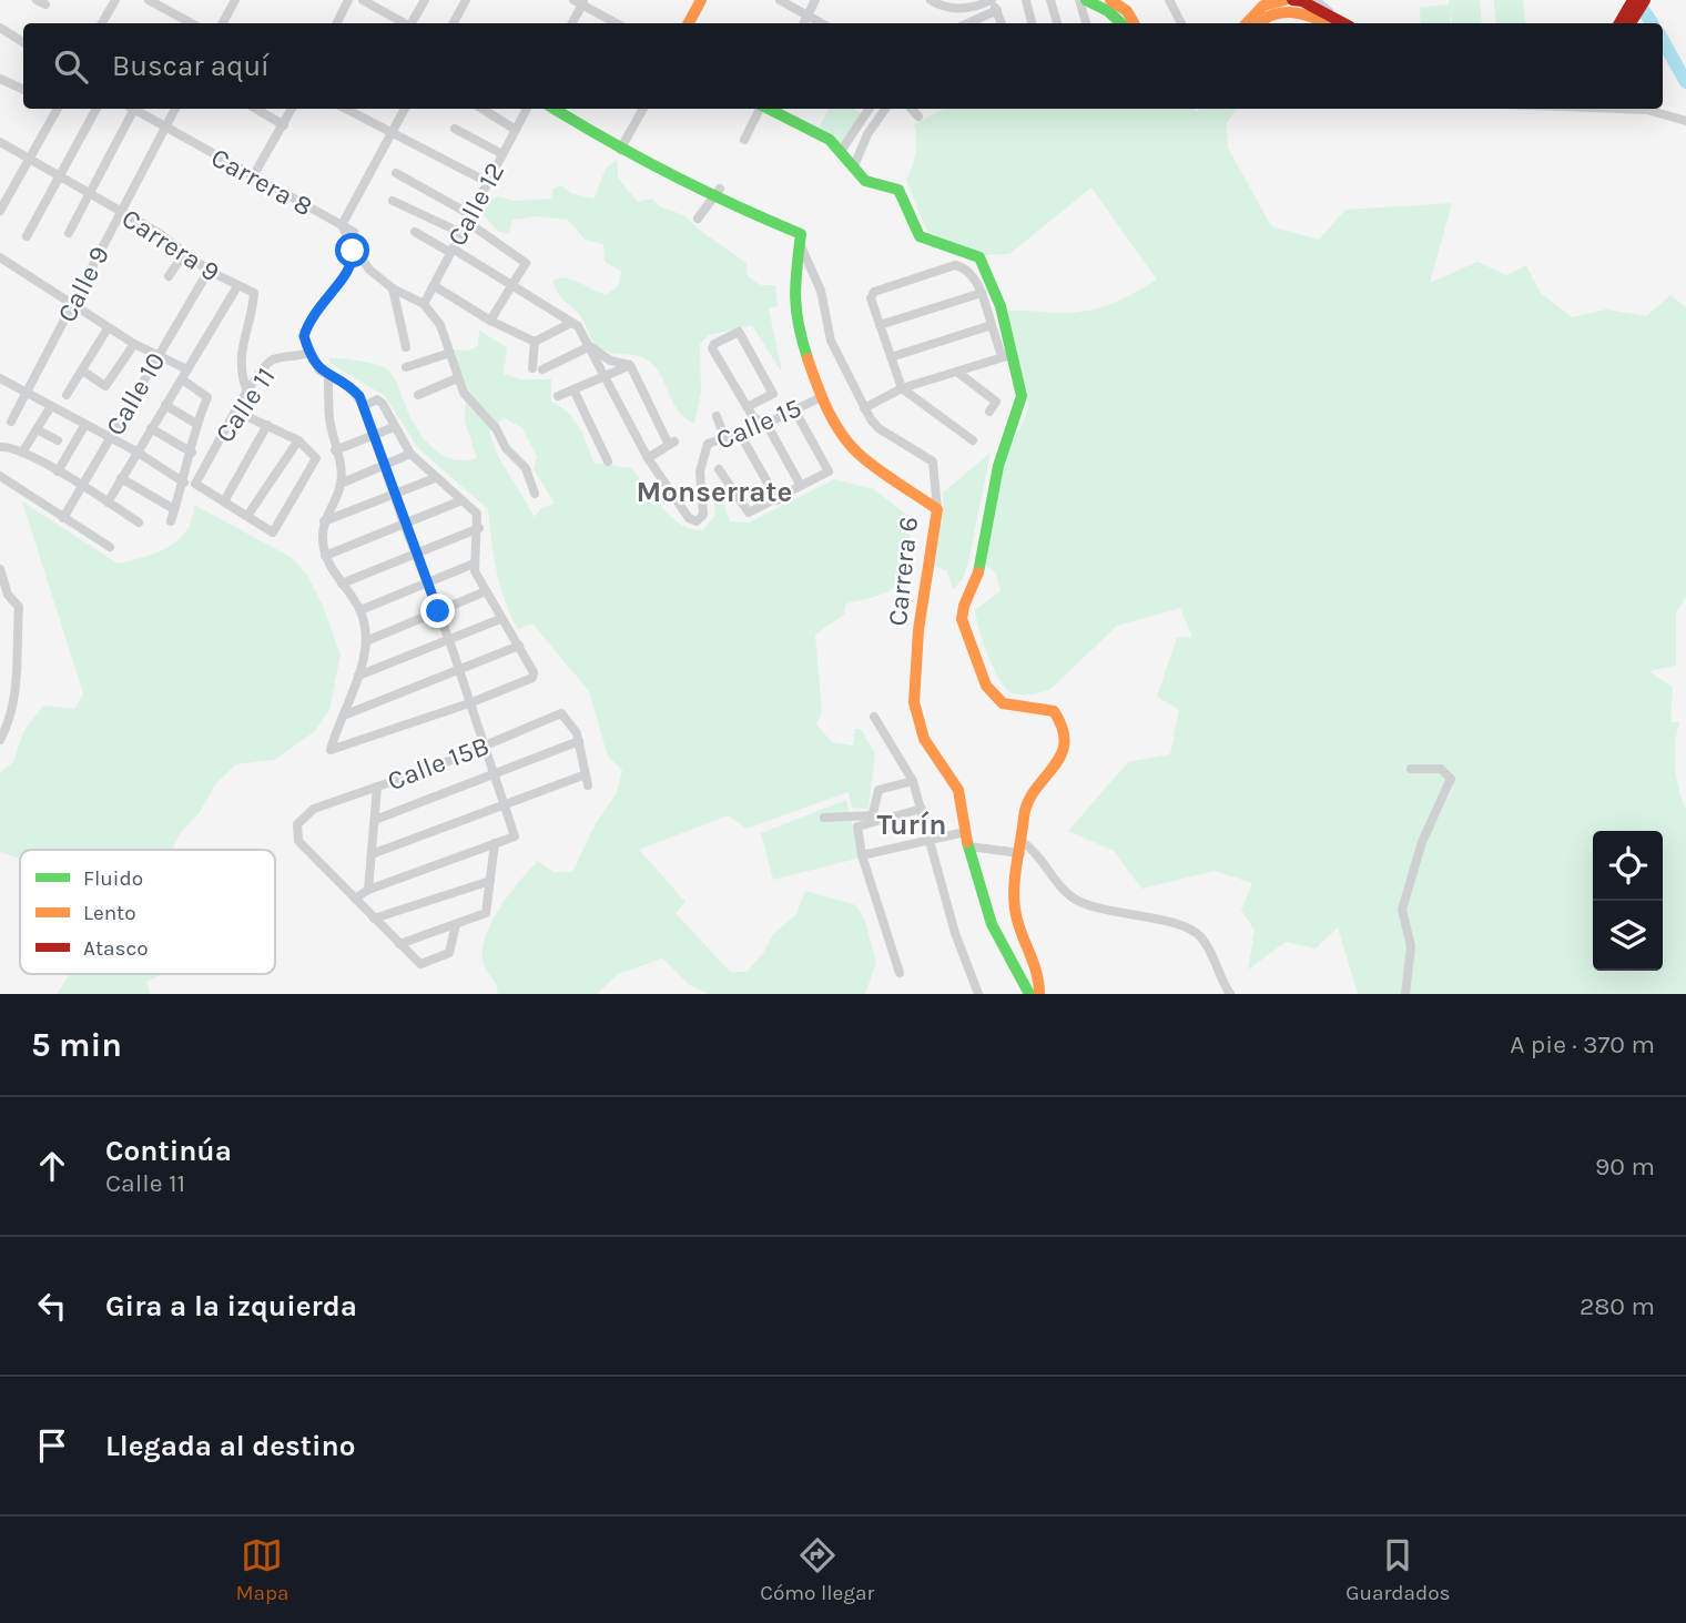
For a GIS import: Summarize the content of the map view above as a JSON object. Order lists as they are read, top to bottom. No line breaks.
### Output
{"streets":{"street":["Carrera 8","Calle 12","Carrera 9","Calle 9","Calle 10","Calle 11","Calle 15","Carrera 6","Calle 15B"]},"crossings":[["Carrera 8","Calle 12"],["Carrera 8","Calle 9"],["Carrera 8","Calle 11"],["Carrera 9","Calle 9"],["Carrera 9","Calle 10"],["Carrera 9","Calle 11"],["Calle 15","Carrera 6"]],"districts":["Monserrate","Turín"],"legend":["Fluido","Lento","Atasco"],"page":{"search":"Buscar aquí","heading":["5 min","A pie · 370 m"],"list":[["Continúa","Calle 11","90 m"],["Gira a la izquierda","280 m"],"Llegada al destino"],"nav":["Mapa","Cómo llegar","Guardados"]}}
